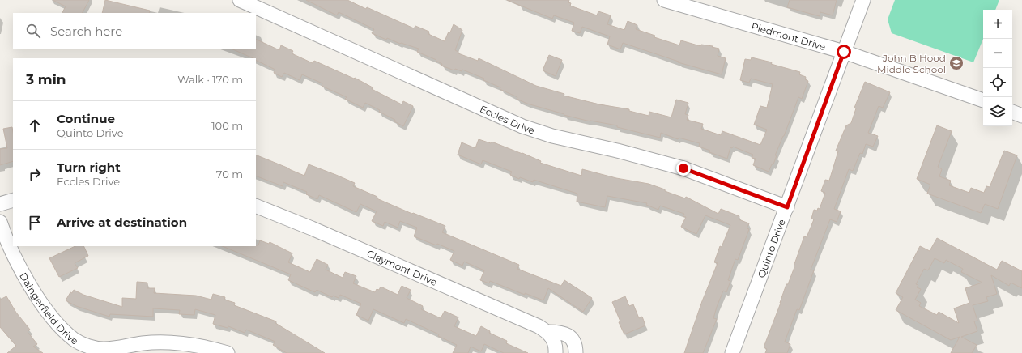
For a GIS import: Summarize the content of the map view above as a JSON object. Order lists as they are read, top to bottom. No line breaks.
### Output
{"streets":{"street":["Piedmont Drive","Eccles Drive","Quinto Drive","Claymont Drive","Daingerfield Drive"]},"crossings":[["Piedmont Drive","Quinto Drive"],["Eccles Drive","Quinto Drive"]],"places":{"school or university":["John B Hood Middle School"]},"page":{"map_buttons":["+","−"],"search":"Search here","heading":["3 min","Walk · 170 m"],"list":[["Continue","Quinto Drive","100 m"],["Turn right","Eccles Drive","70 m"],"Arrive at destination"]}}
